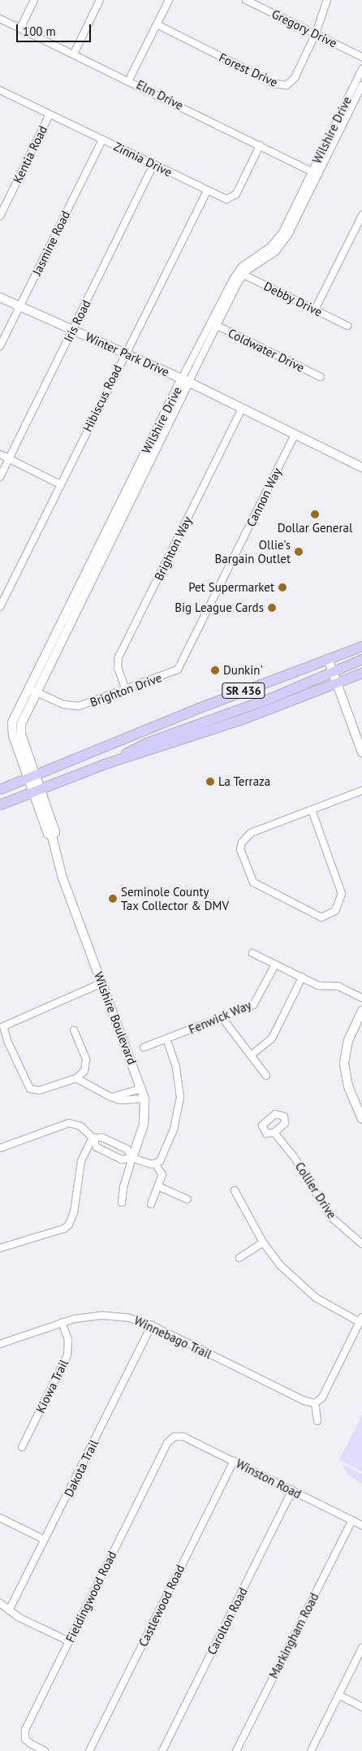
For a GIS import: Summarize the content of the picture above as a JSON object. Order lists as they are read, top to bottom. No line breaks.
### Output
{"streets":{"main road":["SR 436"],"street":["Gregory Drive","Forest Drive","Elm Drive","Wilshire Drive","Kentia Road","Zinnia Drive","Jasmine Road","Debby Drive","Iris Road","Coldwater Drive","Winter Park Drive","Hibiscus Road","Cannon Way","Brighton Way","Brighton Drive","Fenwick Way","Wilshire Boulevard","Collier Drive","Winnebago Trail","Kiowa Trail","Dakota Trail","Winston Road","Fieldingwood Road","Castlewood Road","Carolton Road","Markingham Road"]},"crossings":[["Gregory Drive","Forest Drive"],["Elm Drive","Wilshire Drive"],["Elm Drive","Zinnia Drive"],["Wilshire Drive","Debby Drive"],["Wilshire Drive","Coldwater Drive"],["Wilshire Drive","Winter Park Drive"],["Wilshire Drive","Brighton Drive"],["Wilshire Drive","SR 436"],["Wilshire Drive","Wilshire Boulevard"],["Kentia Road","Zinnia Drive"],["Zinnia Drive","Jasmine Road"],["Zinnia Drive","Iris Road"],["Zinnia Drive","Hibiscus Road"],["Jasmine Road","Winter Park Drive"],["Iris Road","Winter Park Drive"],["Winter Park Drive","Hibiscus Road"],["Winter Park Drive","Cannon Way"],["Winter Park Drive","Brighton Way"],["Cannon Way","Brighton Drive"],["Brighton Way","Brighton Drive"],["SR 436","Wilshire Boulevard"],["Winnebago Trail","Kiowa Trail"],["Winnebago Trail","Dakota Trail"],["Winston Road","Fieldingwood Road"],["Winston Road","Castlewood Road"],["Winston Road","Carolton Road"],["Winston Road","Markingham Road"]],"places":["Dollar General","Ollie's Bargain Outlet","Pet Supermarket","Big League Cards","Dunkin'","La Terraza","Seminole County Tax Collector & DMV"],"scale_bar":"100 m"}
